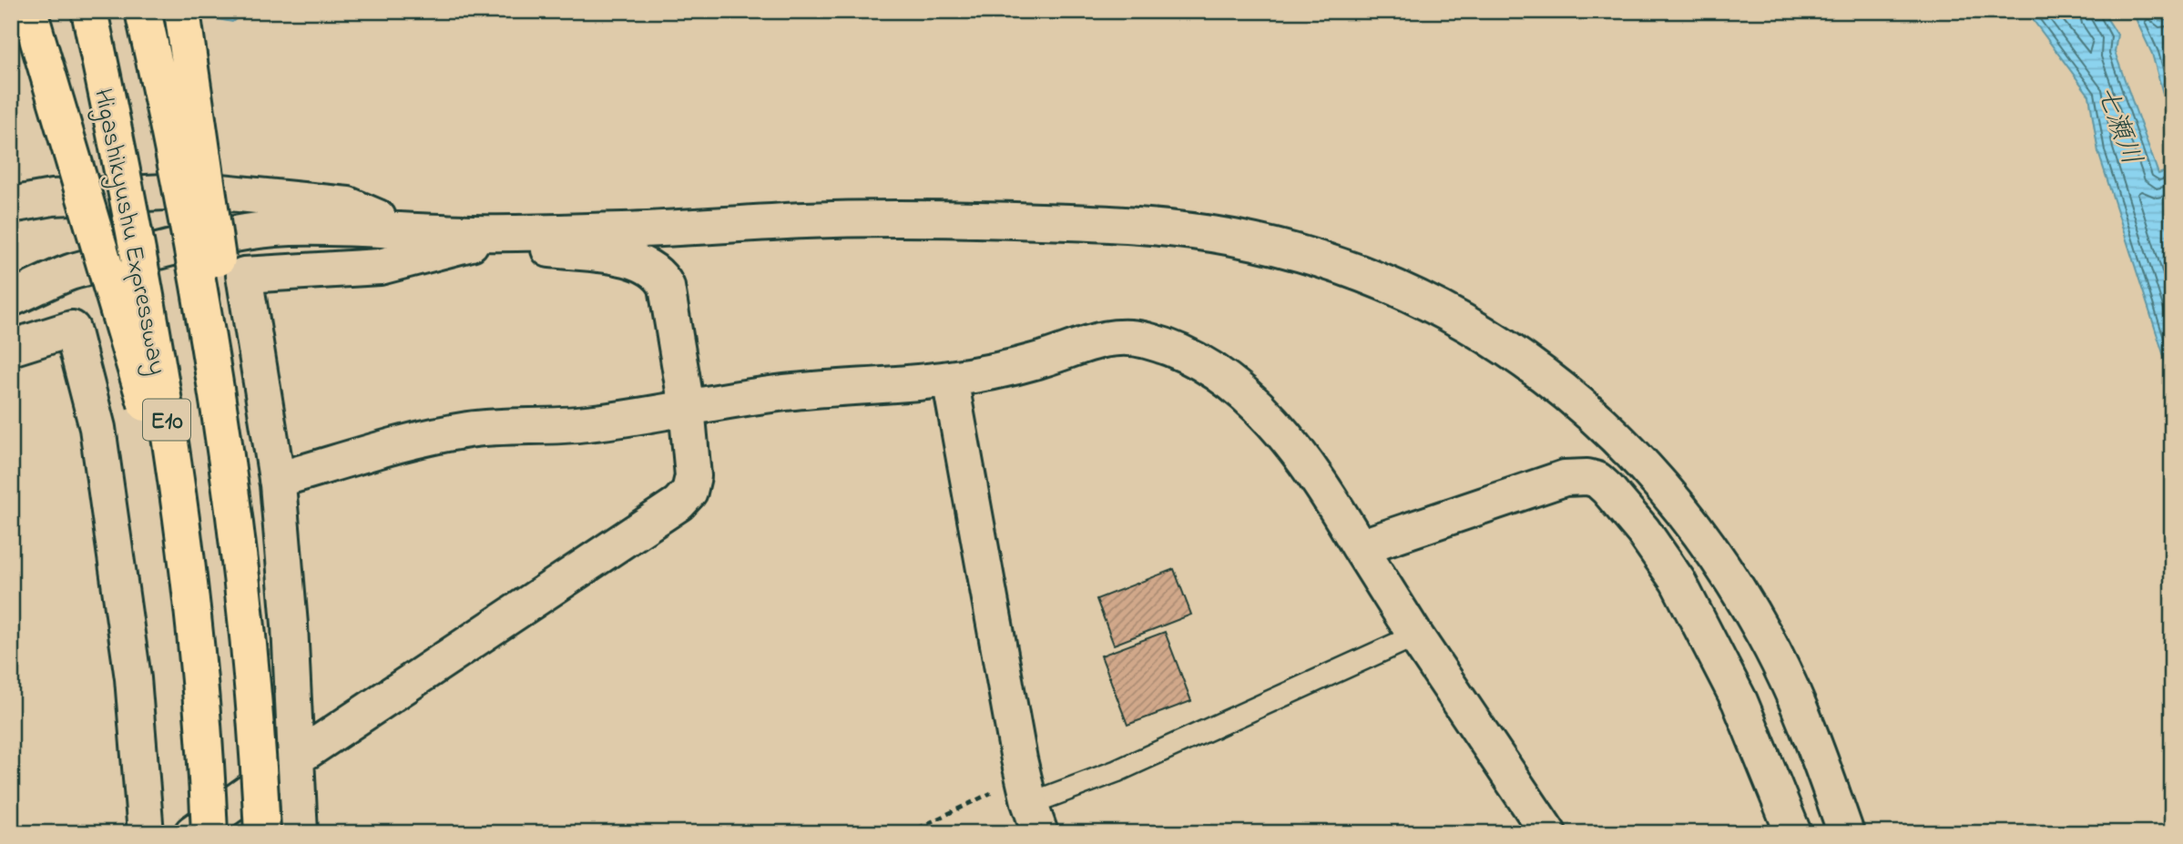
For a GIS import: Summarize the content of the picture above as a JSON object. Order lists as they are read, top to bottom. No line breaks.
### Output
{"streets":{"highway":["Higashikyushu Expressway","E10"]},"water":["七瀬川"]}
